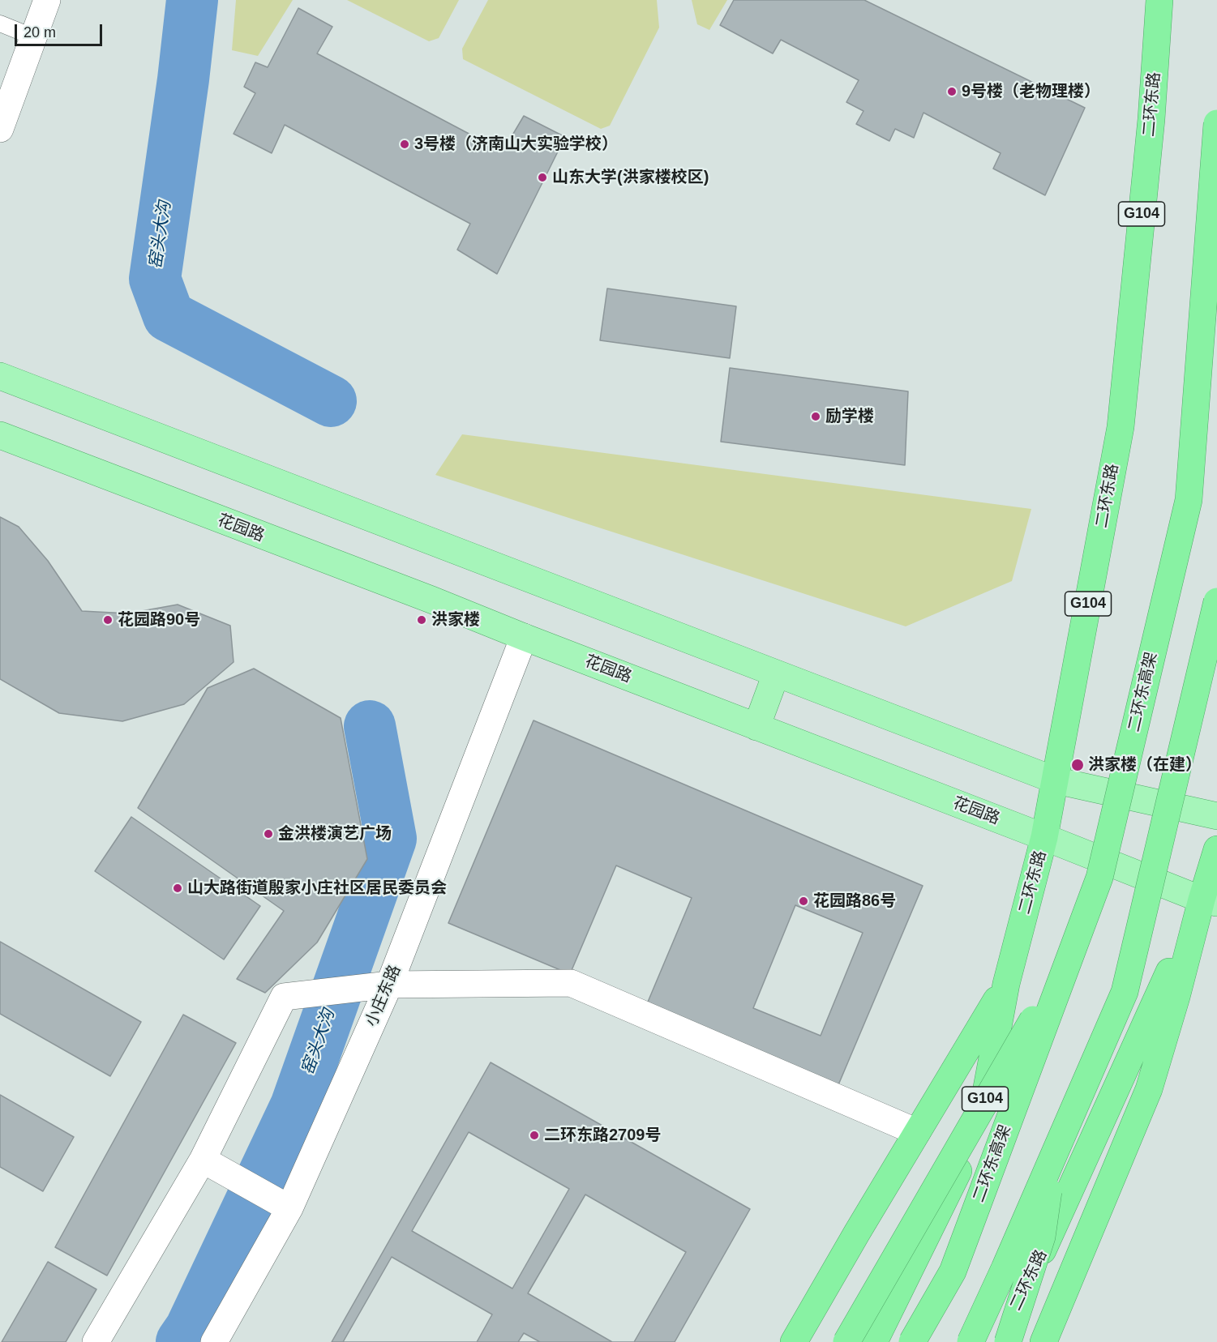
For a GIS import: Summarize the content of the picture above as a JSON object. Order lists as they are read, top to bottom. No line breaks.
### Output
{"streets":{"highway":["二环东路","G104","二环东高架"],"main road":["花园路"],"street":["小庄东路"]},"crossings":[["二环东路","花园路"],["花园路","小庄东路"]],"water":["窑头大沟"],"places":["9号楼（老物理楼）","3号楼（济南山大实验学校）","山东大学(洪家楼校区)","励学楼","花园路90号","洪家楼","洪家楼（在建）","金洪楼演艺广场","山大路街道殷家小庄社区居民委员会","花园路86号","二环东路2709号"],"scale_bar":"20 m"}
